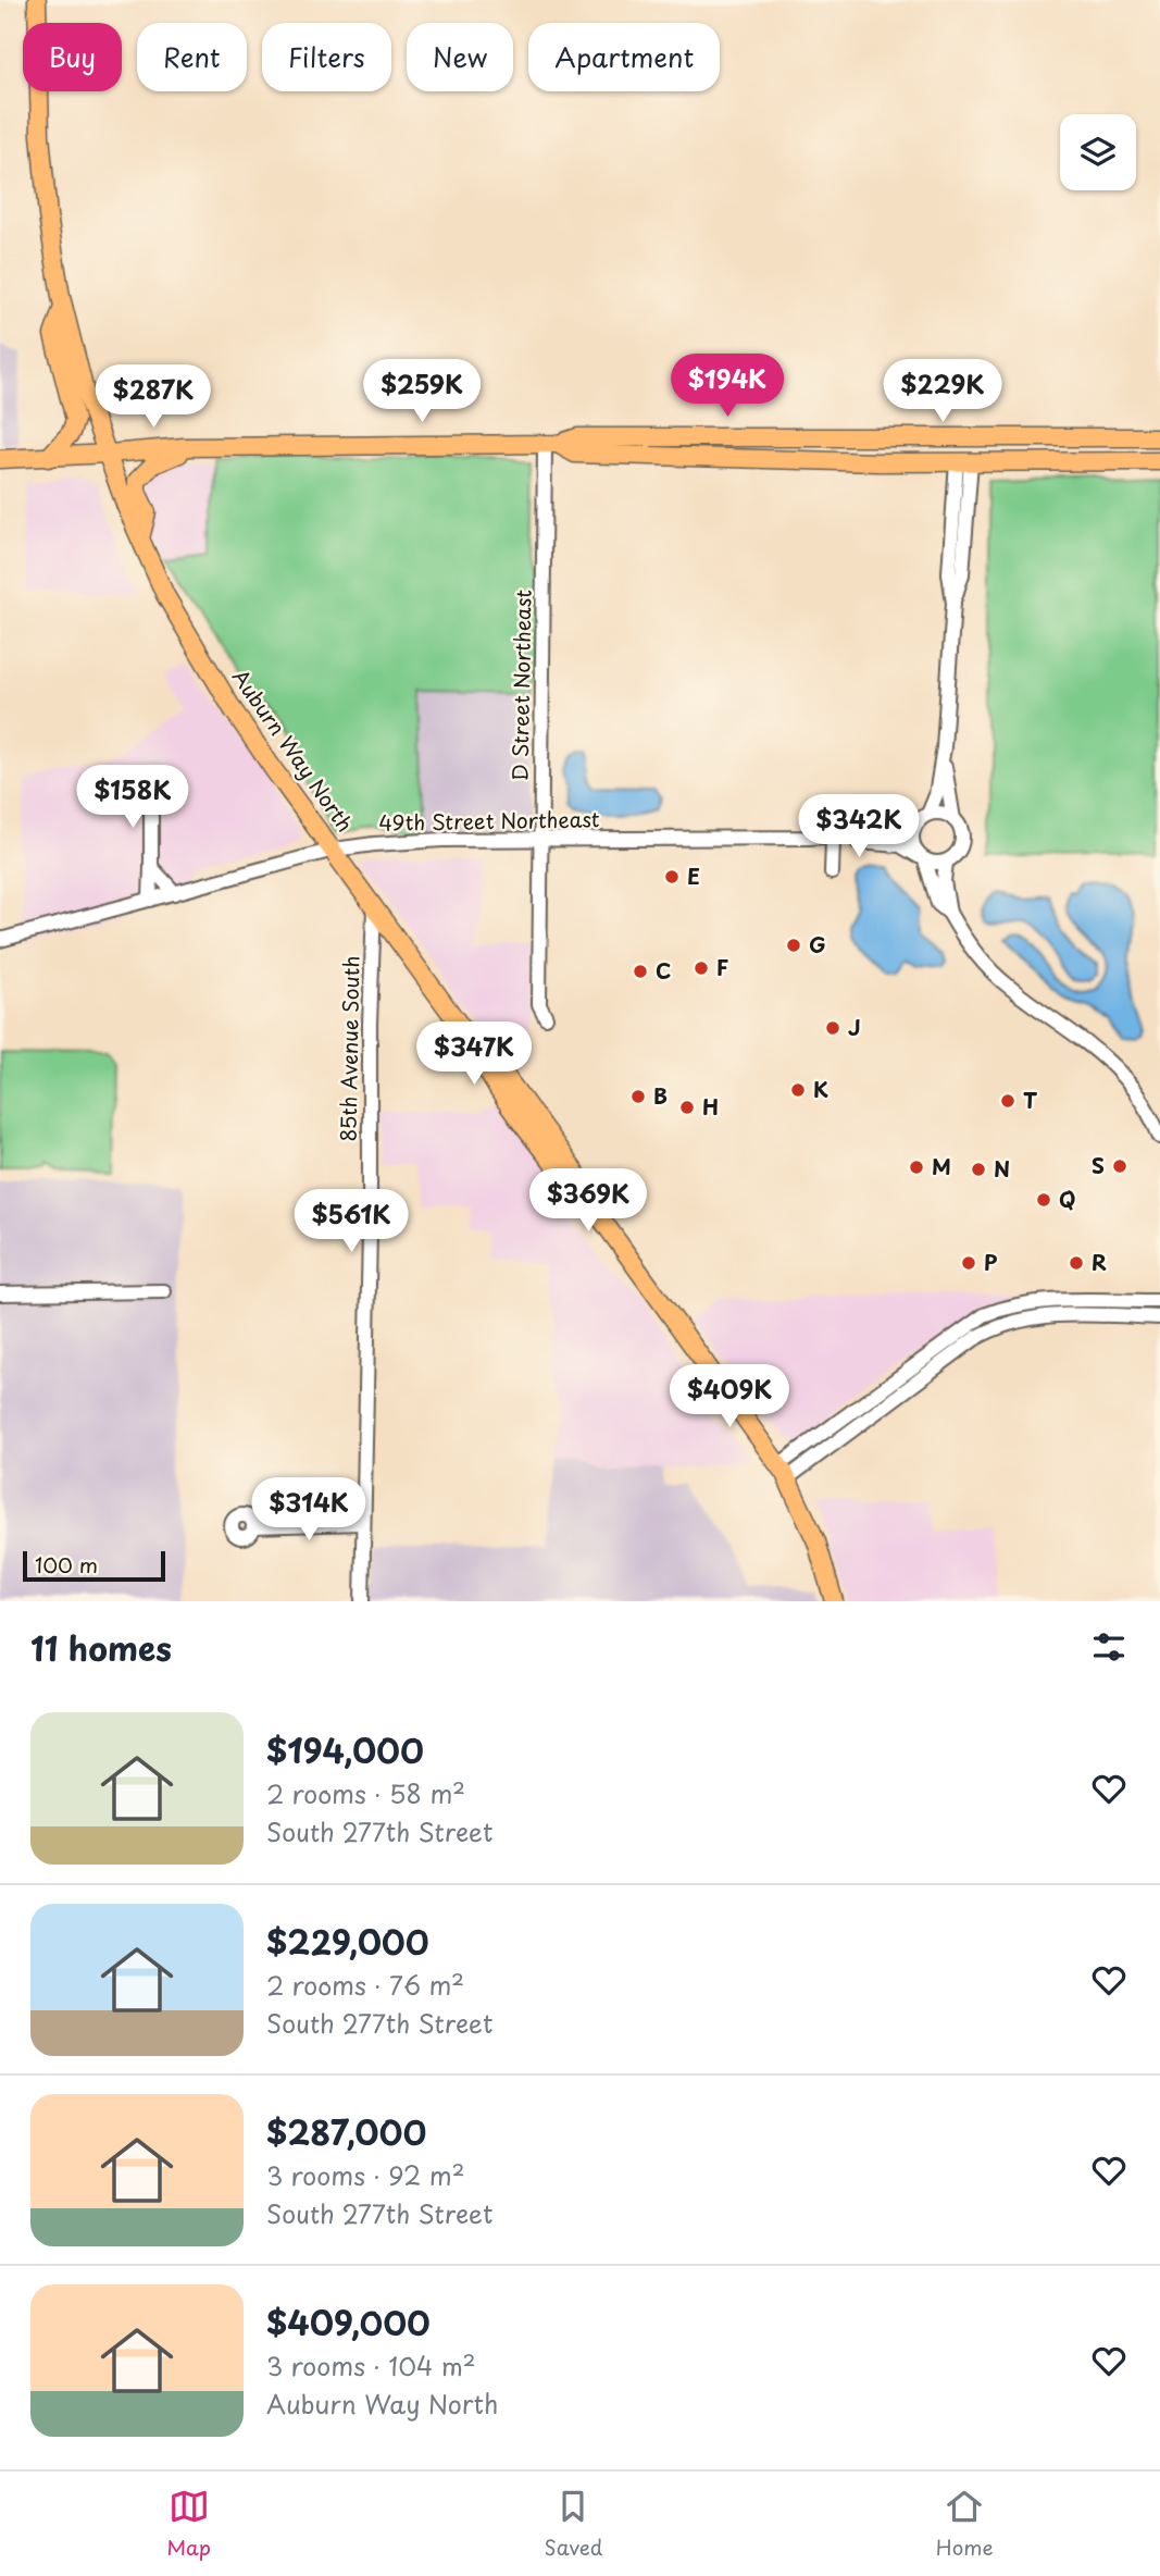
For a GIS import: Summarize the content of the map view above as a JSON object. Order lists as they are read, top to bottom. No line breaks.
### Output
{"streets":{"main road":["Auburn Way North"],"street":["D Street Northeast","49th Street Northeast","85th Avenue South"]},"crossings":[["D Street Northeast","49th Street Northeast"],["Auburn Way North","49th Street Northeast"],["Auburn Way North","85th Avenue South"]],"places":["E","G","F","C","J","K","B","T","H","S","M","N","Q","P","R"],"scale_bar":"100 m","page":{"chip":["Buy","Rent","Filters","New","Apartment"],"price":["$194K","$259K","$229K","$287K","$158K","$342K","$347K","$369K","$561K","$409K","$314K"],"scale":"100 m","heading":"11 homes","list":[{"name":"$194,000","note":"2 rooms · 58 m² · South 277th Street"},{"name":"$229,000","note":"2 rooms · 76 m² · South 277th Street"},{"name":"$287,000","note":"3 rooms · 92 m² · South 277th Street"},{"name":"$409,000","note":"3 rooms · 104 m² · Auburn Way North"}],"tabs":["Map","Saved","Home"]}}
